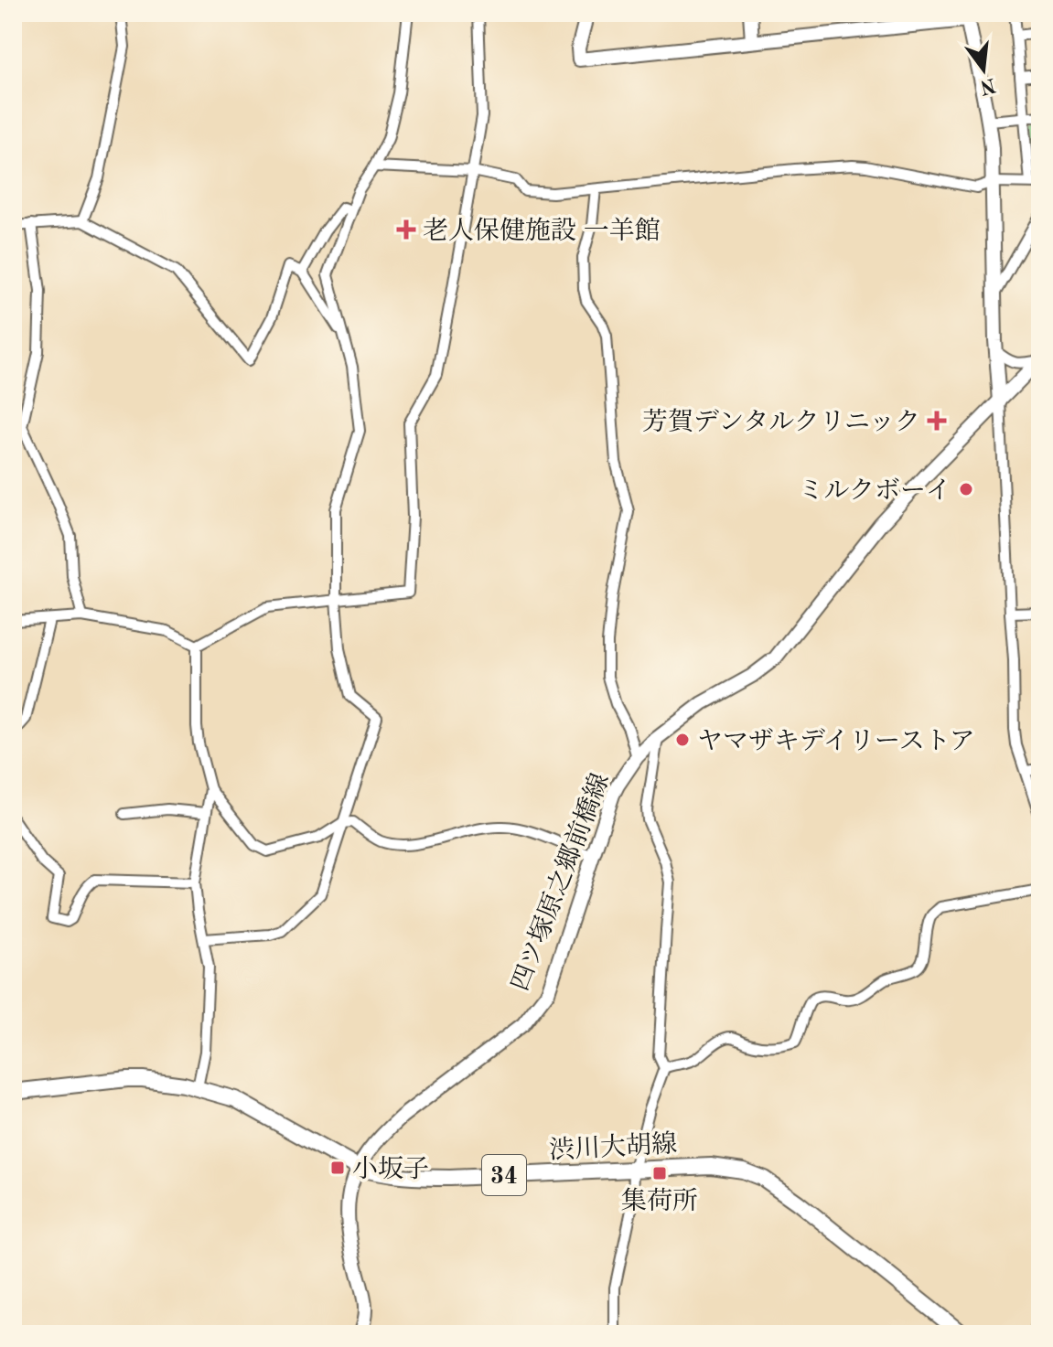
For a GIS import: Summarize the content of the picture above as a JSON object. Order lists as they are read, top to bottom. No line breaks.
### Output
{"streets":{"main road":["四ツ塚原之郷前橋線","渋川大胡線","34"]},"crossings":[["四ツ塚原之郷前橋線","渋川大胡線"]],"places":{"health":["老人保健施設 一羊館","芳賀デンタルクリニック"],"other":["ミルクボーイ","ヤマザキデイリーストア"],"transit":["小坂子","集荷所"]},"north":"bottom"}
